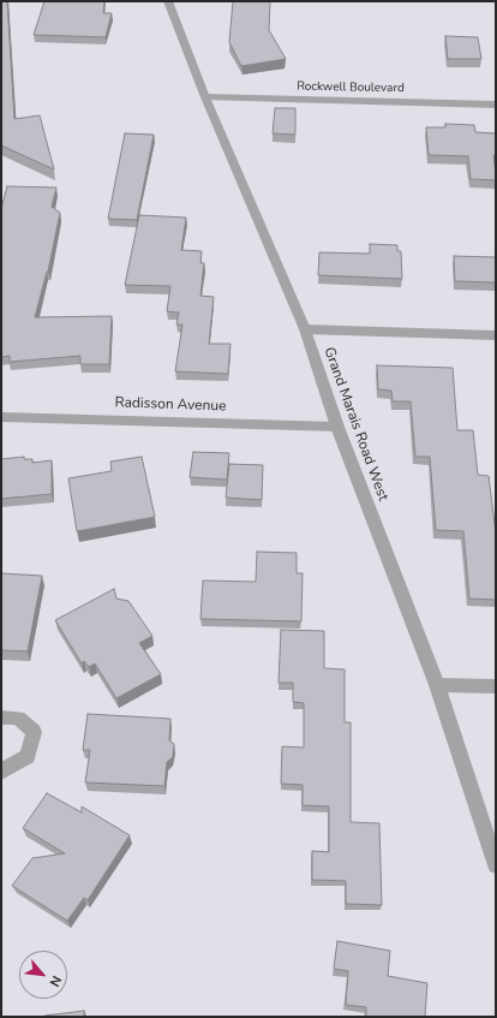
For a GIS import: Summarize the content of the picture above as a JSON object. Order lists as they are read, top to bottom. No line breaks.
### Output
{"streets":{"street":["Rockwell Boulevard","Radisson Avenue","Grand Marais Road West"]},"crossings":[["Rockwell Boulevard","Grand Marais Road West"],["Radisson Avenue","Grand Marais Road West"]],"north":"bottom right"}
